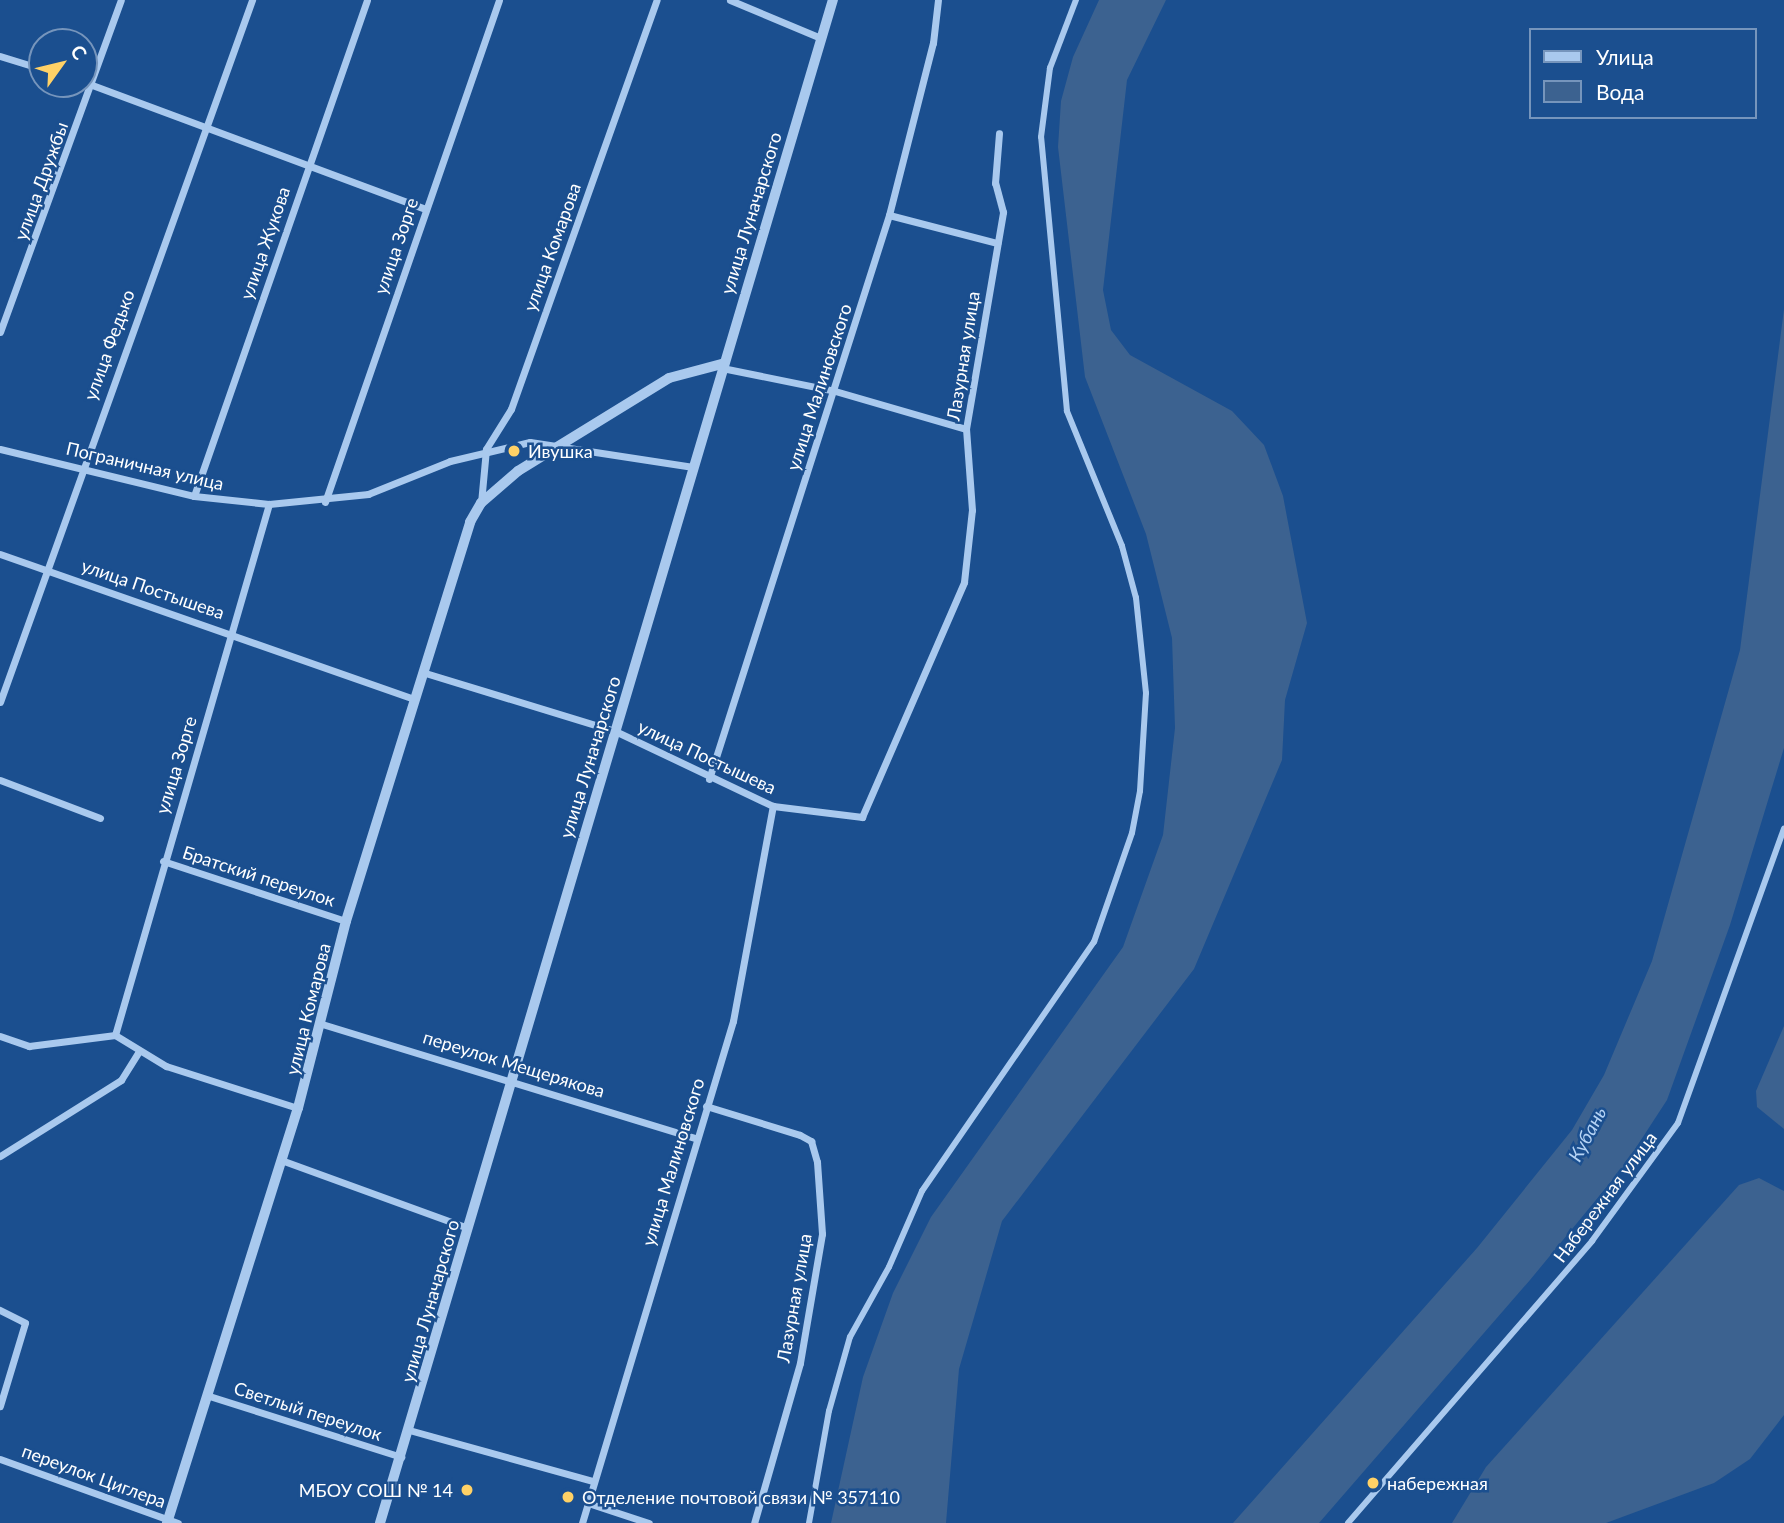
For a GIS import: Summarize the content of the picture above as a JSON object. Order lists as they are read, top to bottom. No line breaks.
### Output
{"streets":{"street":["улица Дружбы","улица Луначарского","улица Жукова","улица Зорге","улица Комарова","улица Федько","Лазурная улица","улица Малиновского","Пограничная улица","улица Постышева","Братский переулок","переулок Мещерякова","Набережная улица","Светлый переулок","переулок Циглера"]},"crossings":[["улица Луначарского","Пограничная улица"],["улица Луначарского","улица Постышева"],["улица Луначарского","переулок Мещерякова"],["улица Луначарского","Светлый переулок"],["улица Жукова","Пограничная улица"],["улица Зорге","Пограничная улица"],["улица Зорге","улица Постышева"],["улица Зорге","Братский переулок"],["улица Комарова","Пограничная улица"],["улица Комарова","улица Постышева"],["улица Комарова","Братский переулок"],["улица Комарова","переулок Мещерякова"],["улица Комарова","Светлый переулок"],["улица Комарова","переулок Циглера"],["улица Федько","Пограничная улица"],["улица Федько","улица Постышева"],["Лазурная улица","улица Малиновского"],["Лазурная улица","улица Постышева"],["улица Малиновского","улица Постышева"],["улица Малиновского","переулок Мещерякова"],["улица Малиновского","Светлый переулок"]],"water":["Кубань"],"places":["Ивушка","набережная","МБОУ СОШ № 14","Отделение почтовой связи № 357110"],"legend":["Улица","Вода"],"north":"top right"}
